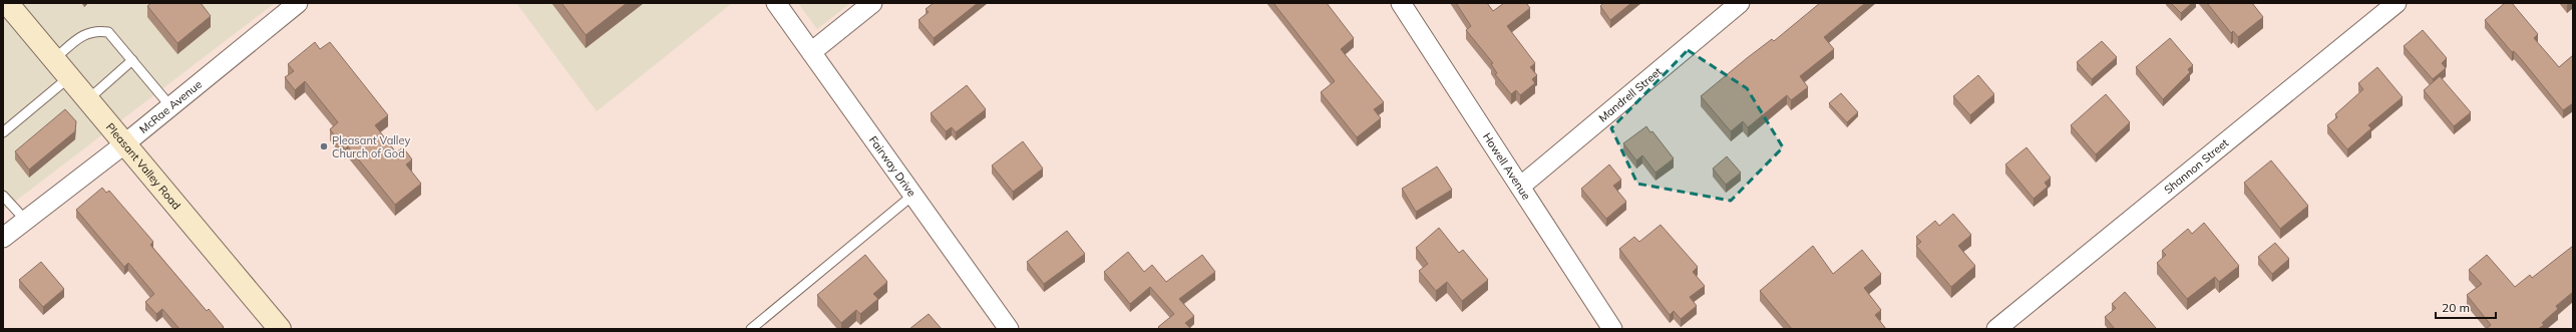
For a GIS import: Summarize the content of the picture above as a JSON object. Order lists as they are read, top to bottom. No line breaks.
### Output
{"streets":{"street":["Mandrell Street","McRae Avenue","Pleasant Valley Road","Fairway Drive","Shannon Street","Howell Avenue"]},"crossings":[["Mandrell Street","Howell Avenue"],["McRae Avenue","Pleasant Valley Road"]],"places":["Pleasant Valley Church of God"],"scale_bar":"20 m"}
